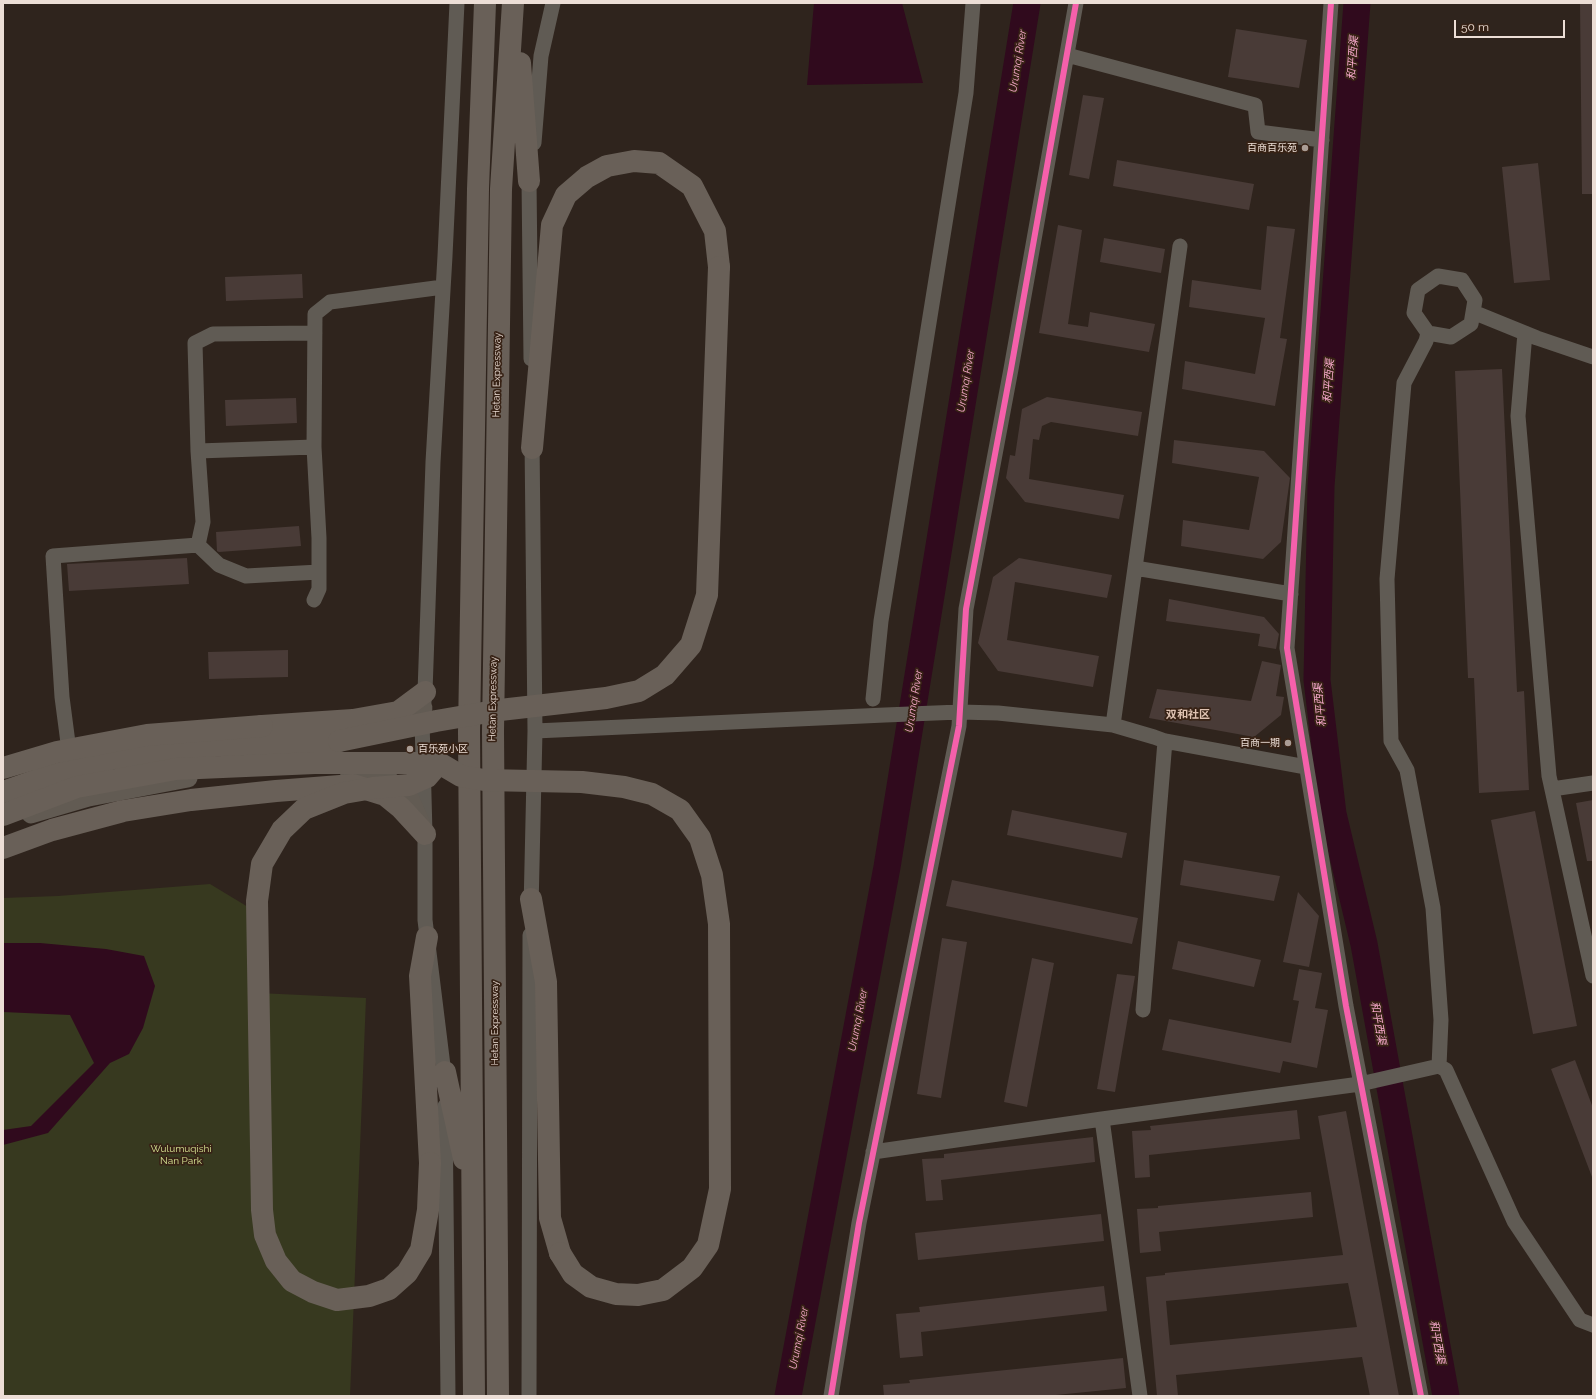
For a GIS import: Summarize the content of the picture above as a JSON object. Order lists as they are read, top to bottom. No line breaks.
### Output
{"streets":{"highway":["Hetan Expressway"]},"districts":["双和社区"],"water":["和平西渠","Urumqi River"],"parks":["Wulumuqishi Nan Park"],"places":["百商百乐苑","百商一期","百乐苑小区"],"scale_bar":"50 m"}
